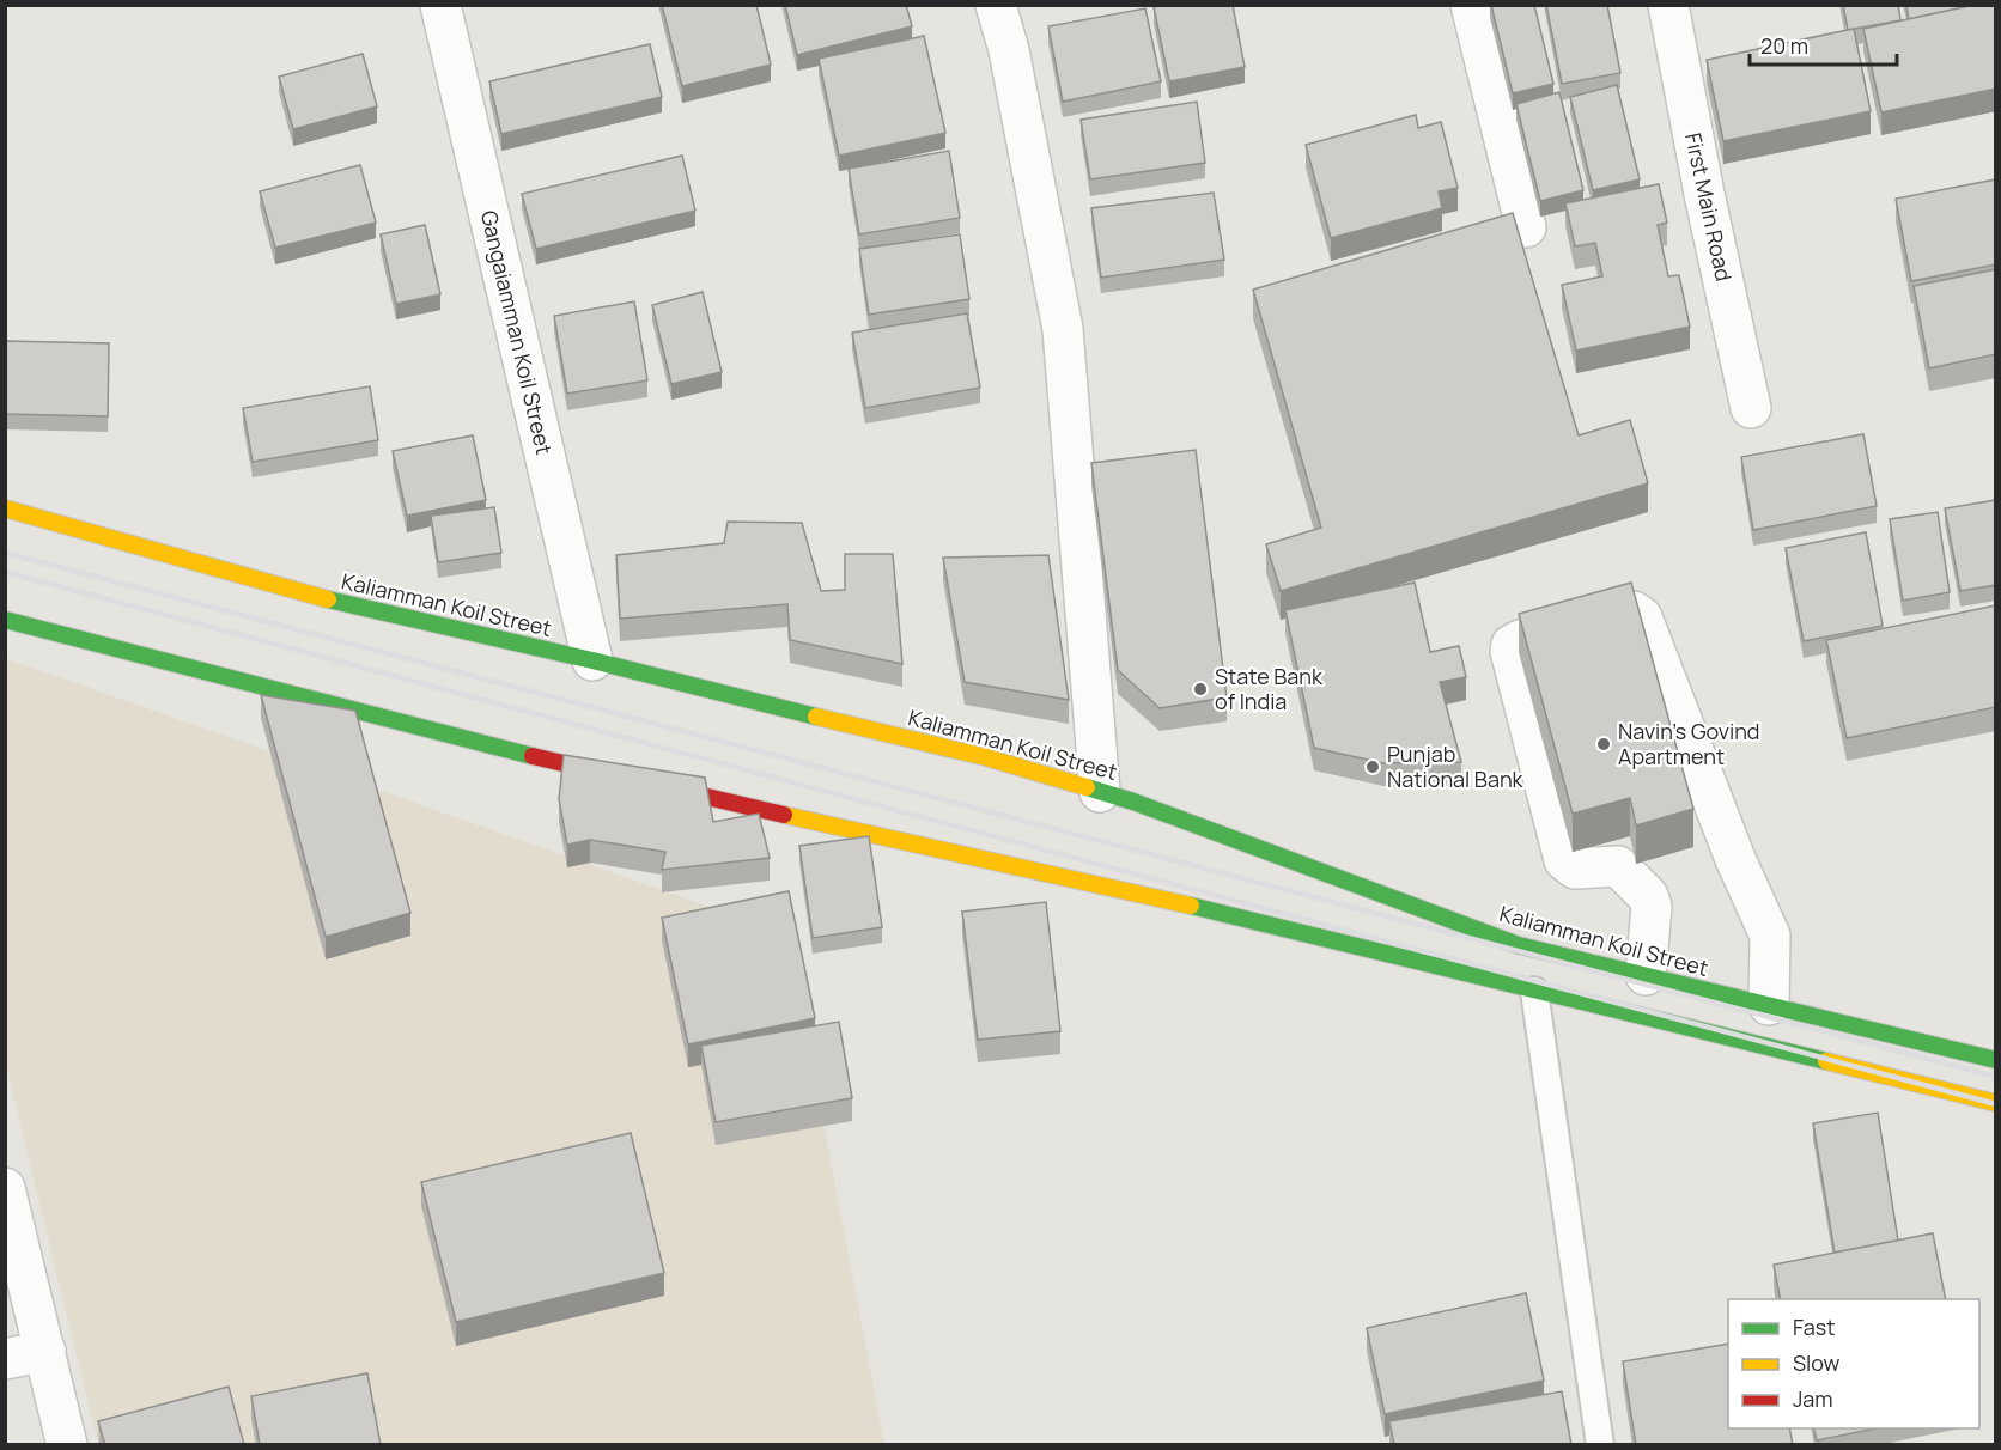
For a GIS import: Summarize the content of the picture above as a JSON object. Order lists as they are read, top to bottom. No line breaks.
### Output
{"streets":{"main road":["Kaliamman Koil Street"],"street":["First Main Road","Gangaiamman Koil Street"]},"crossings":[["Gangaiamman Koil Street","Kaliamman Koil Street"]],"places":["State Bank of India","Navin's Govind Apartment","Punjab National Bank"],"legend":["Fast","Slow","Jam"],"scale_bar":"20 m"}
